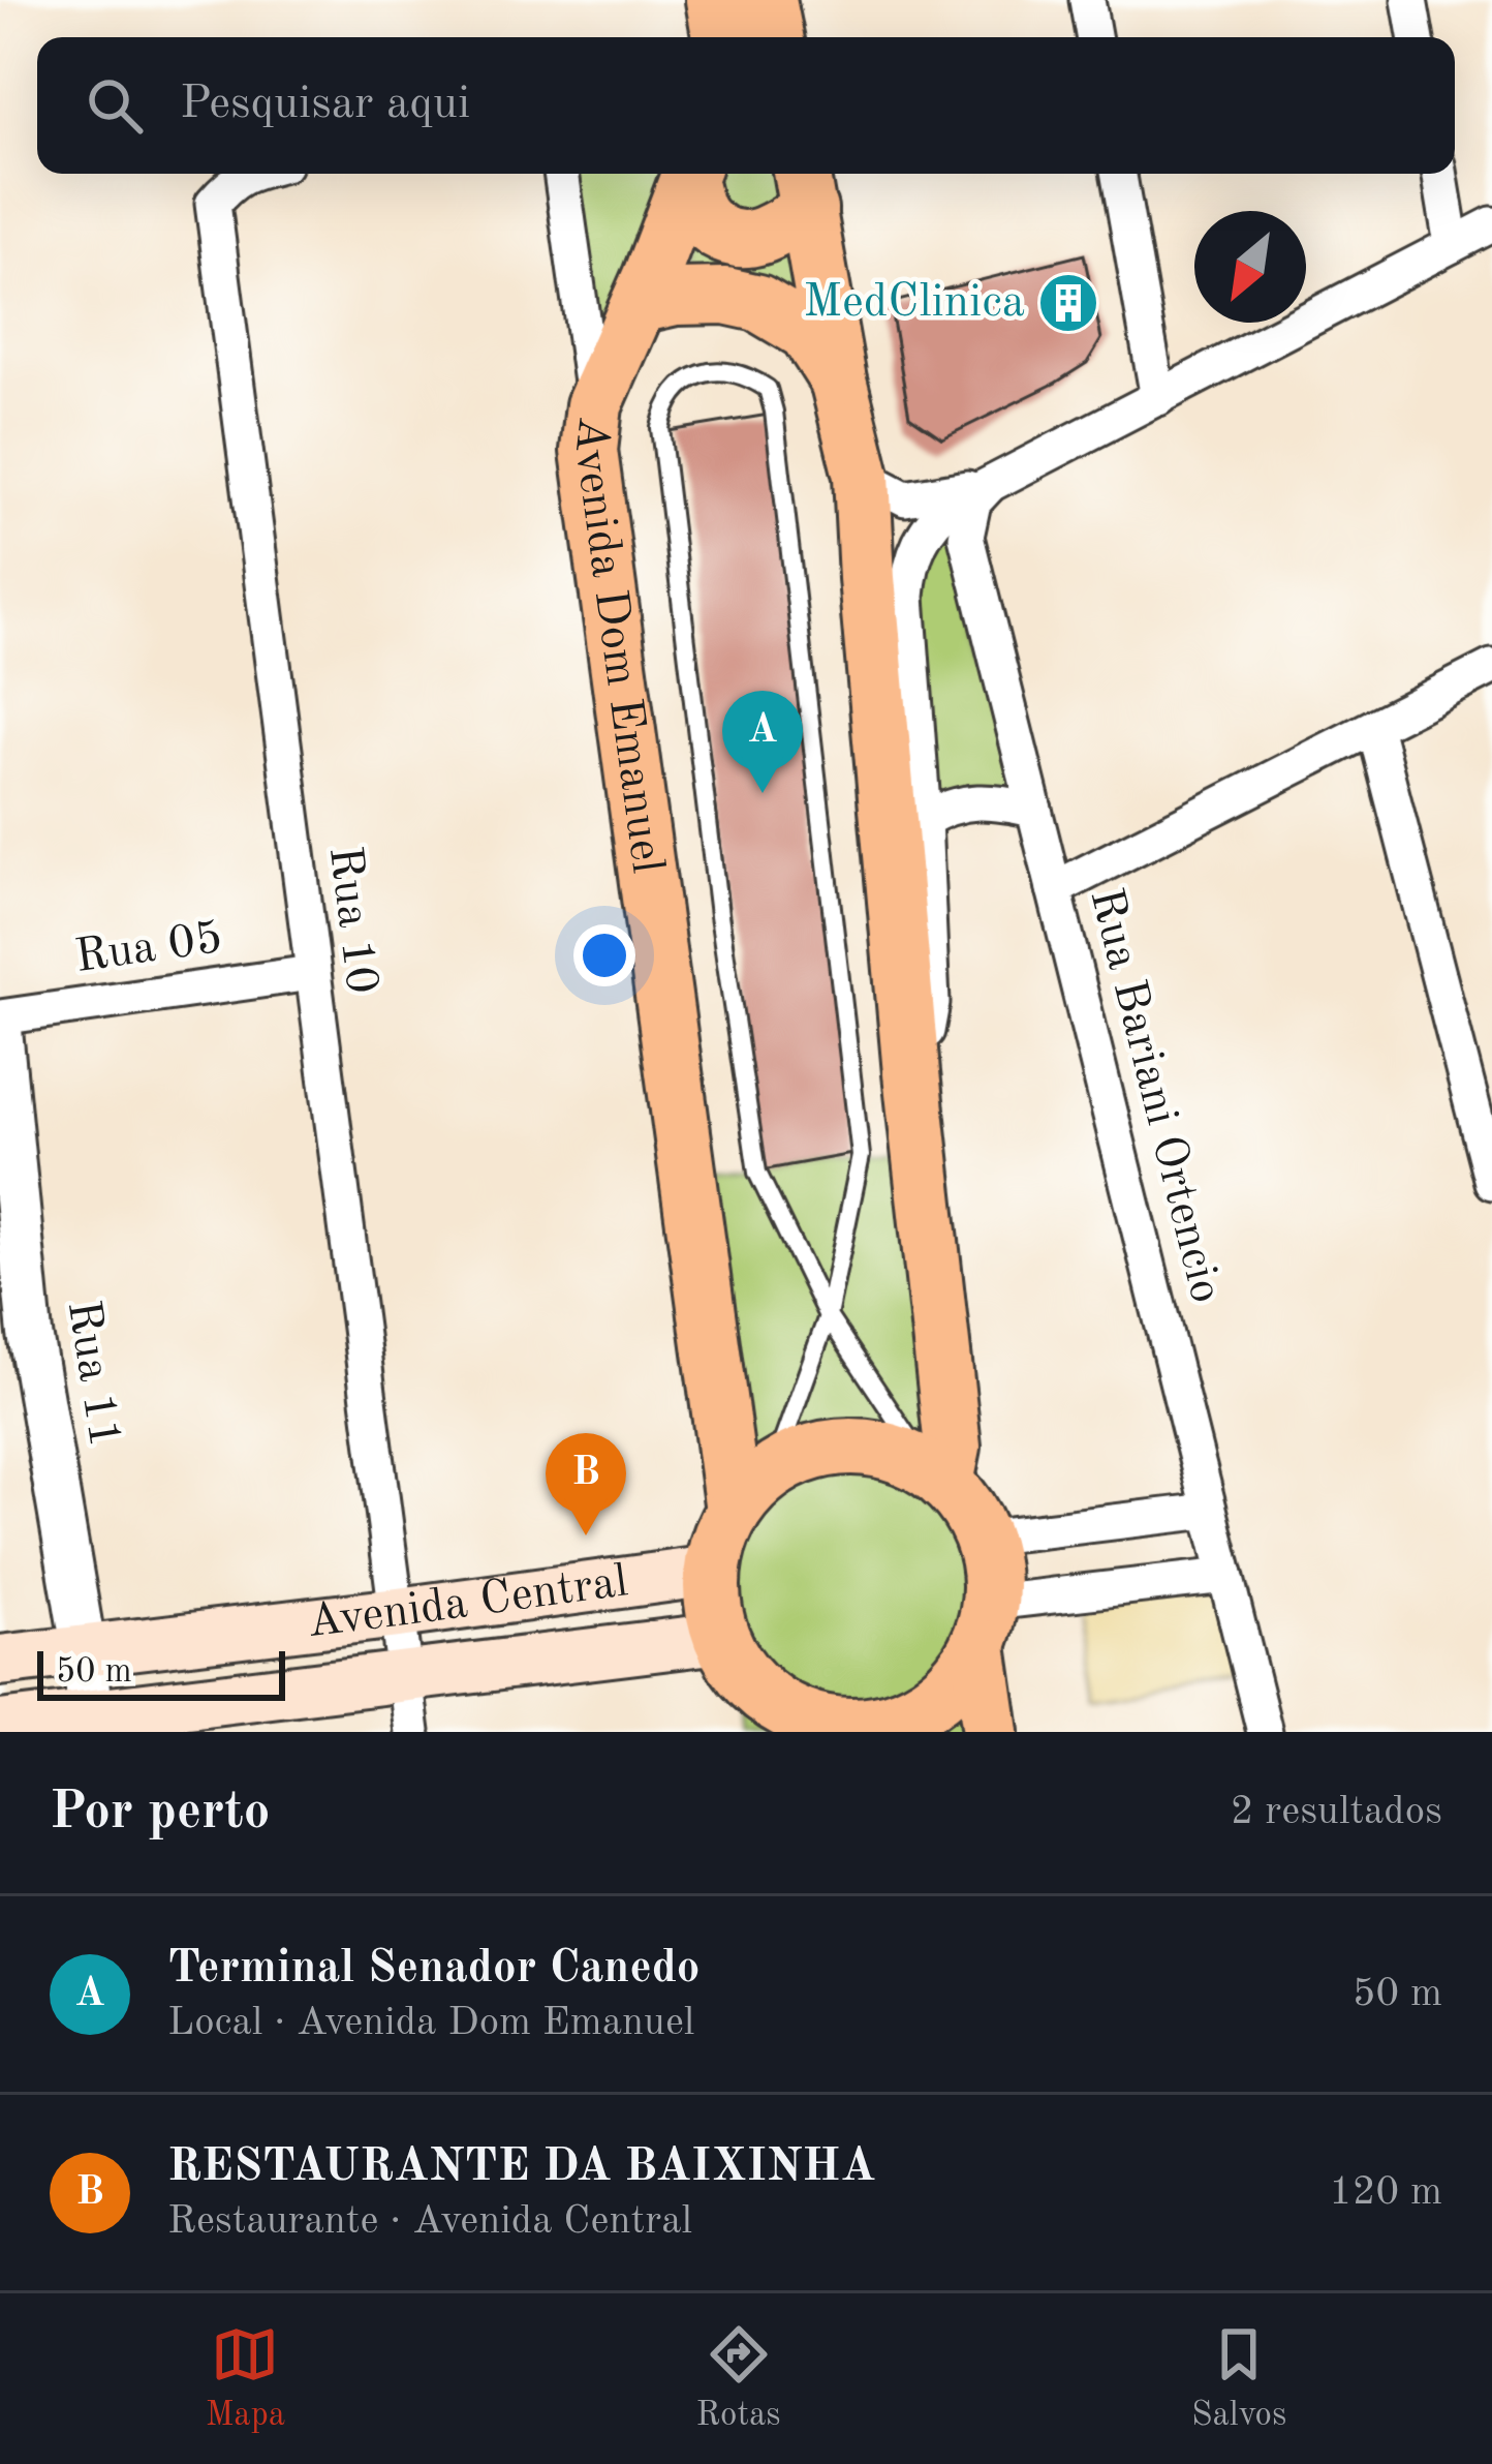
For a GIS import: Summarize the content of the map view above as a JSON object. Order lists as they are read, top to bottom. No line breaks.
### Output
{"streets":{"main road":["Avenida Dom Emanuel","Avenida Central"],"street":["Rua 10","Rua 05","Rua Bariani Ortencio","Rua 11"]},"crossings":[["Avenida Dom Emanuel","Avenida Central"],["Rua 10","Rua 05"],["Rua 10","Avenida Central"],["Rua 11","Avenida Central"]],"places":{"building":["MedClinica"]},"scale_bar":"50 m","north":"bottom left","page":{"search":"Pesquisar aqui","pins":["A","B"],"scale":"50 m","heading":["Por perto","2 resultados"],"list":[{"mark":"A","name":"Terminal Senador Canedo","note":"Local · Avenida Dom Emanuel","value":"50 m"},{"mark":"B","name":"RESTAURANTE DA BAIXINHA","note":"Restaurante · Avenida Central","value":"120 m"}],"nav":["Mapa","Rotas","Salvos"]}}
